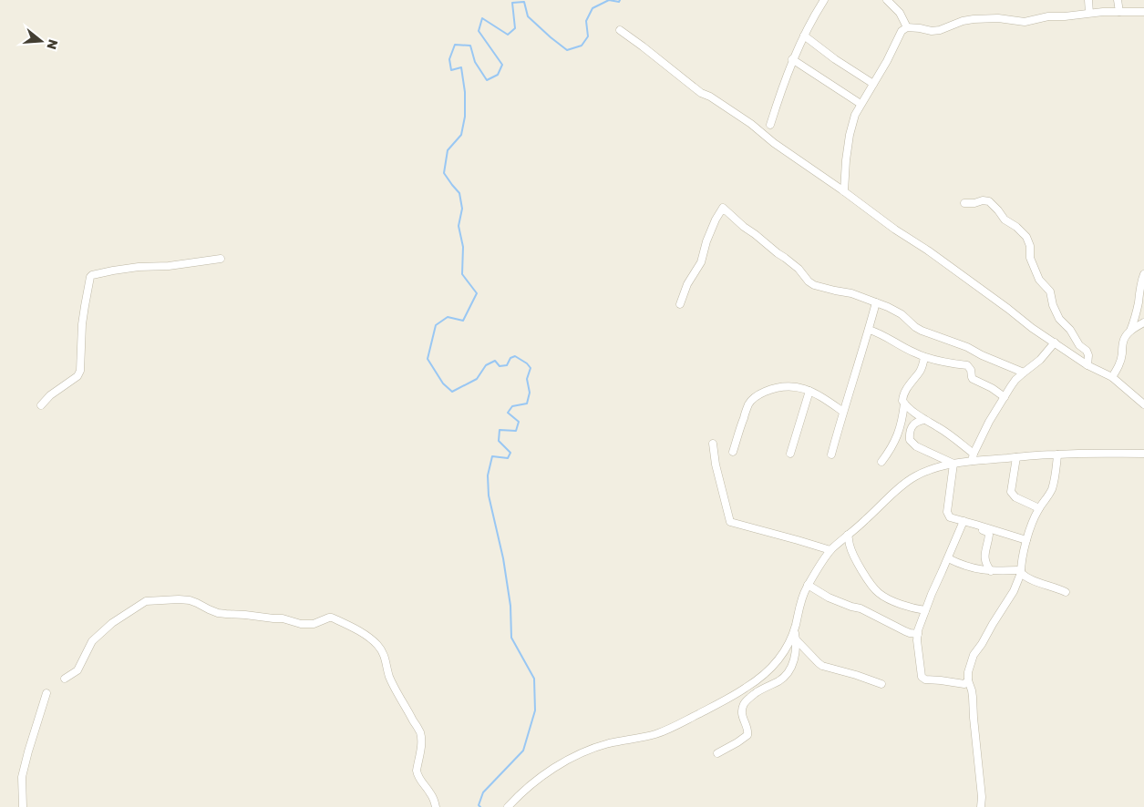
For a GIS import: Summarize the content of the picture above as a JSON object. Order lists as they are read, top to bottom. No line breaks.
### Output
{"north":"right"}
